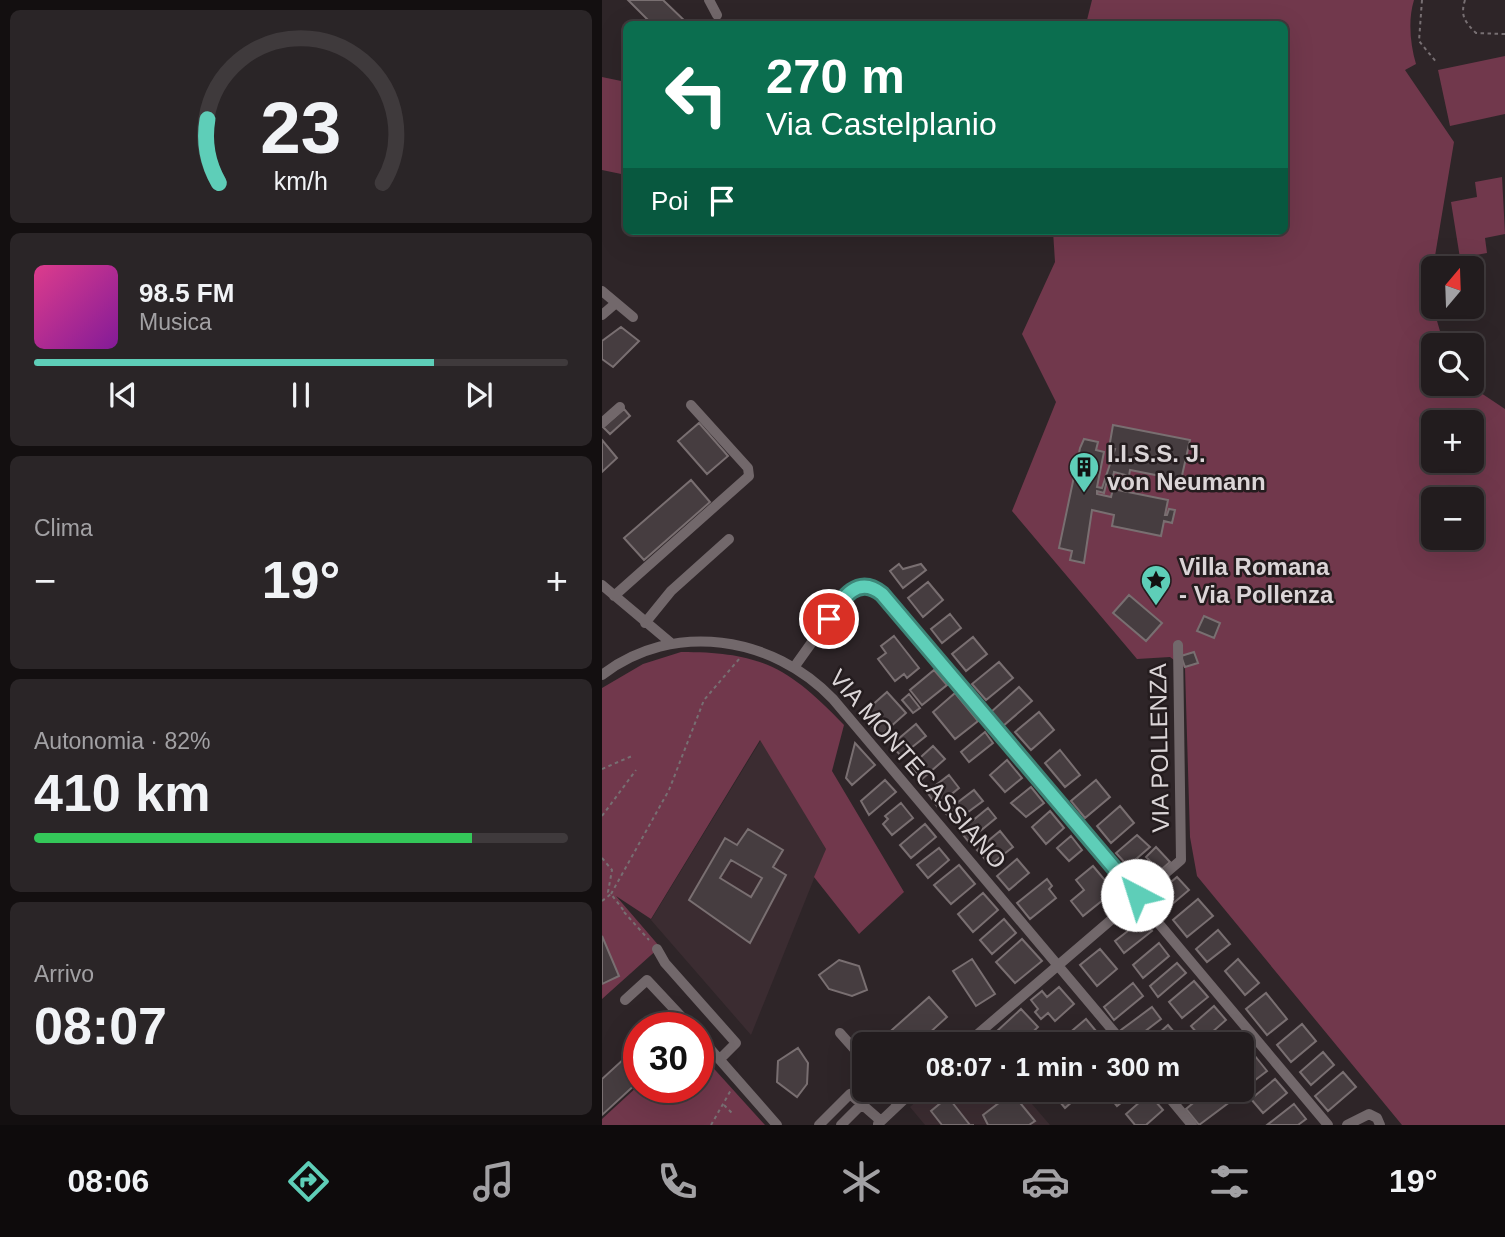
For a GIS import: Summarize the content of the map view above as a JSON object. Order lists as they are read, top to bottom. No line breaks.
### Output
{"streets":{"street":["VIA POLLENZA","VIA MONTECASSIANO"]},"crossings":[["VIA POLLENZA","VIA MONTECASSIANO"]],"places":{"building":["I.I.S.S. J. von Neumann"],"place":["Villa Romana - Via Pollenza"]},"north":"top","page":{"turn":["270 m","Via Castelplanio"],"then":"Poi","map_buttons":["+","−"],"song":["98.5 FM","Musica"],"tile":["Clima",["Autonomia · 82%","410 km"],["Arrivo","08:07"]],"heat":["−","19°","+"],"limit":"30","trip":"08:07 · 1 min · 300 m","tabs":["08:06","19°"],"gauge":["23","km/h"]}}
